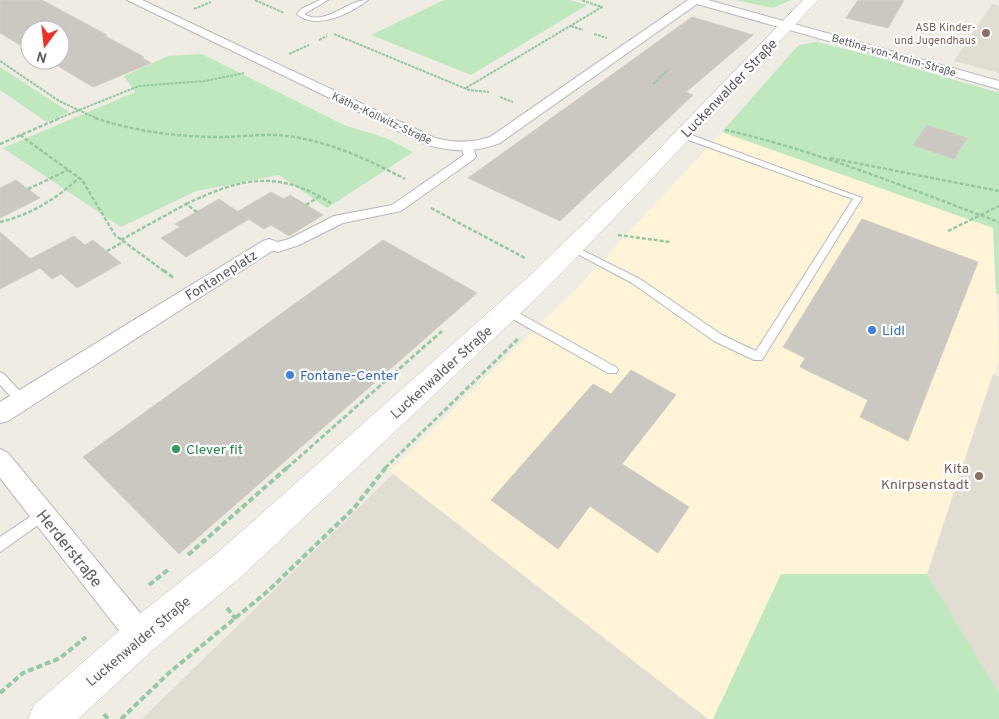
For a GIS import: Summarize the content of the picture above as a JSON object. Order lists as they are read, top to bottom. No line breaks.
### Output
{"streets":{"main road":["Luckenwalder Straße"],"street":["Bettina-von-Arnim-Straße","Käthe-Kollwitz-Straße","Fontaneplatz","Herderstraße"]},"crossings":[["Bettina-von-Arnim-Straße","Luckenwalder Straße"],["Bettina-von-Arnim-Straße","Käthe-Kollwitz-Straße"],["Luckenwalder Straße","Herderstraße"],["Käthe-Kollwitz-Straße","Fontaneplatz"]],"places":["ASB Kinder- und Jugendhaus","Lidl","Fontane-Center","Clever fit","Kita Knirpsenstadt"],"north":"bottom"}
